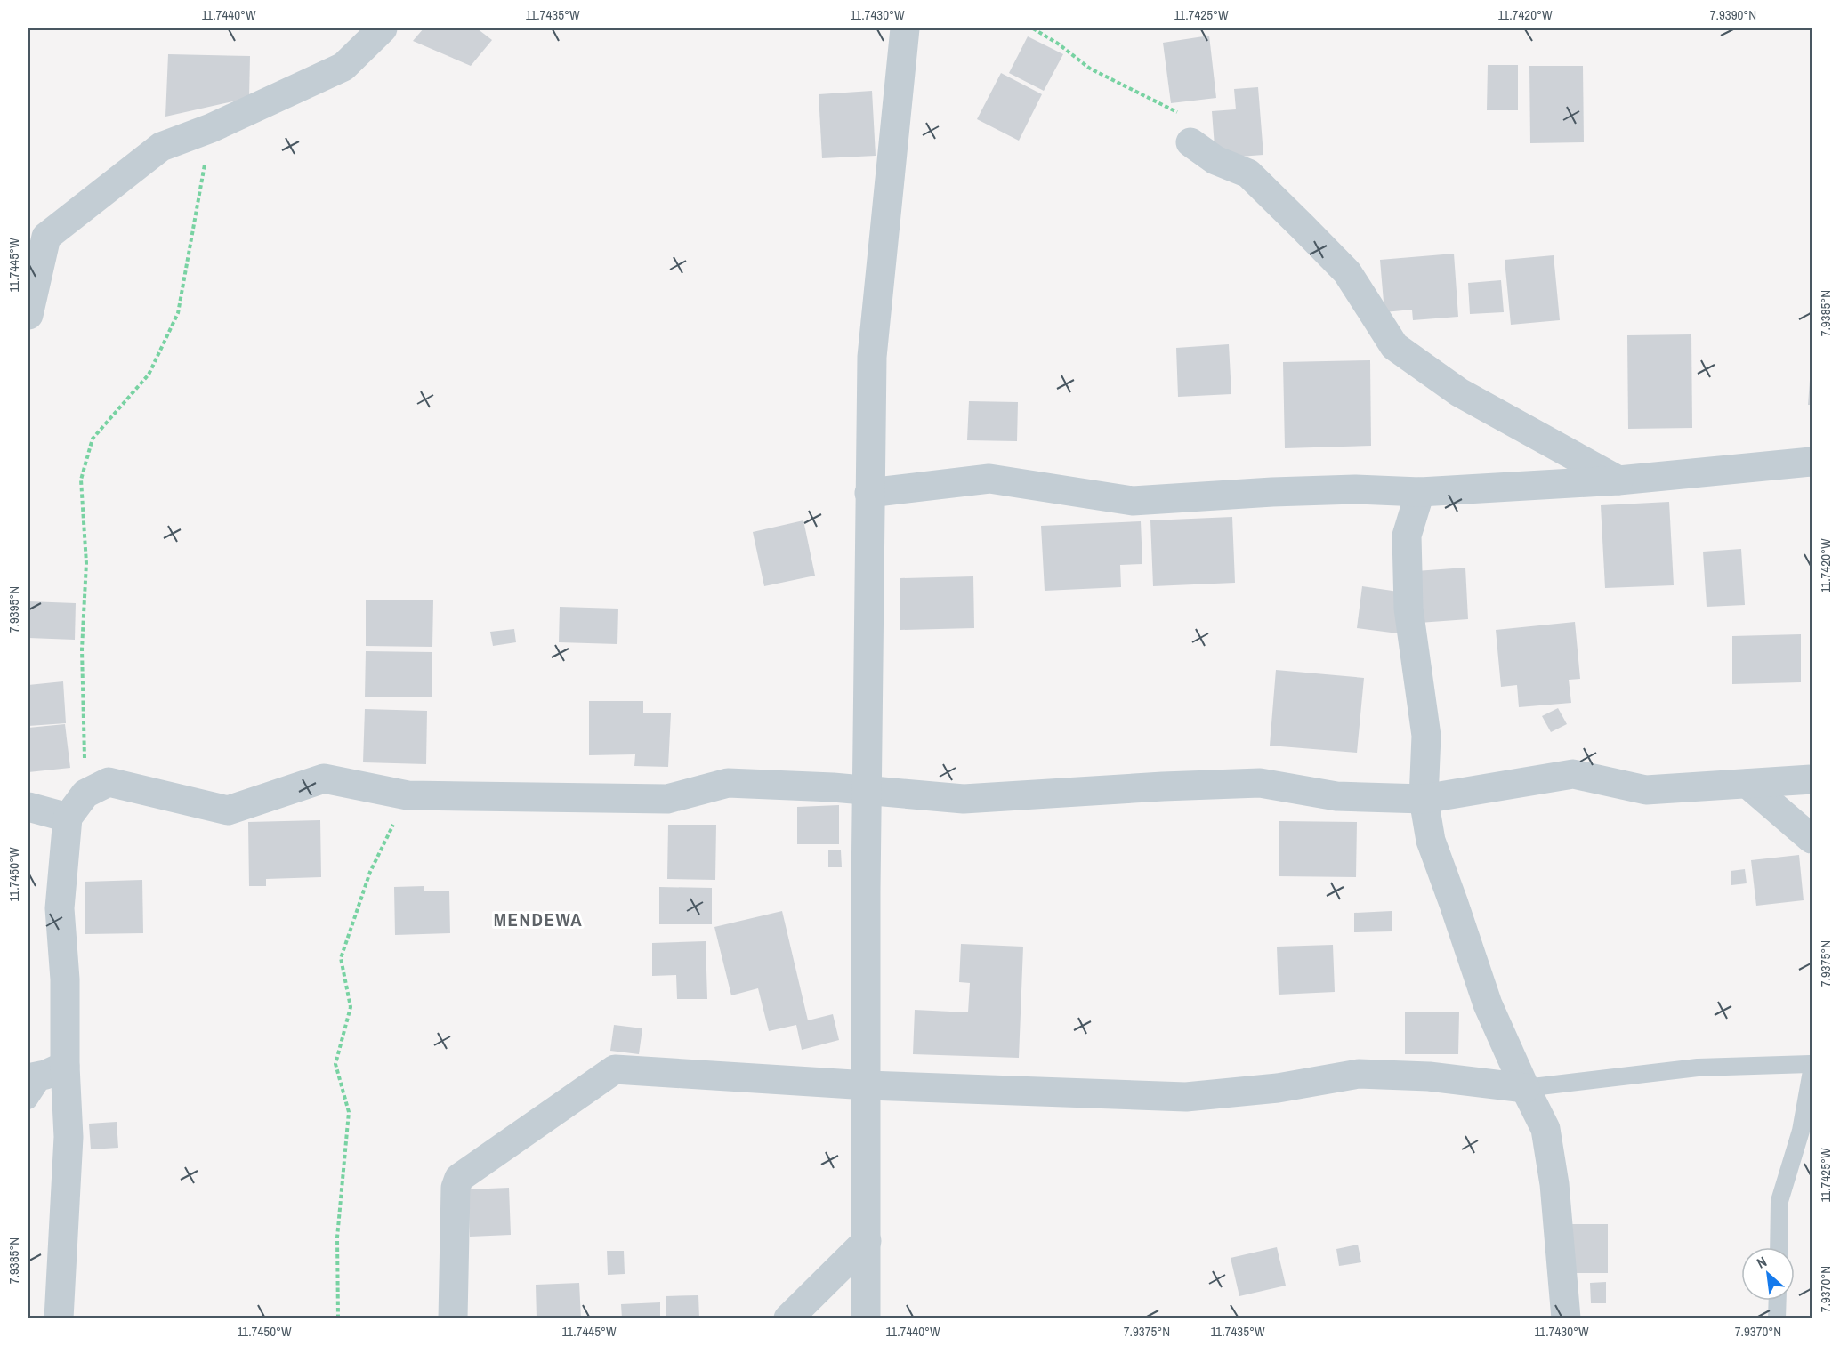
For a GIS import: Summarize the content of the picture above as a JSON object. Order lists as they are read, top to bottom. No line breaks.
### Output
{"districts":["MENDEWA"],"north":"top left","coordinates":["11.7440°W","11.7435°W","11.7430°W","11.7425°W","11.7420°W","7.9390°N","11.7445°W","7.9385°N","7.9395°N","11.7450°W","7.9375°N","7.9370°N"]}
